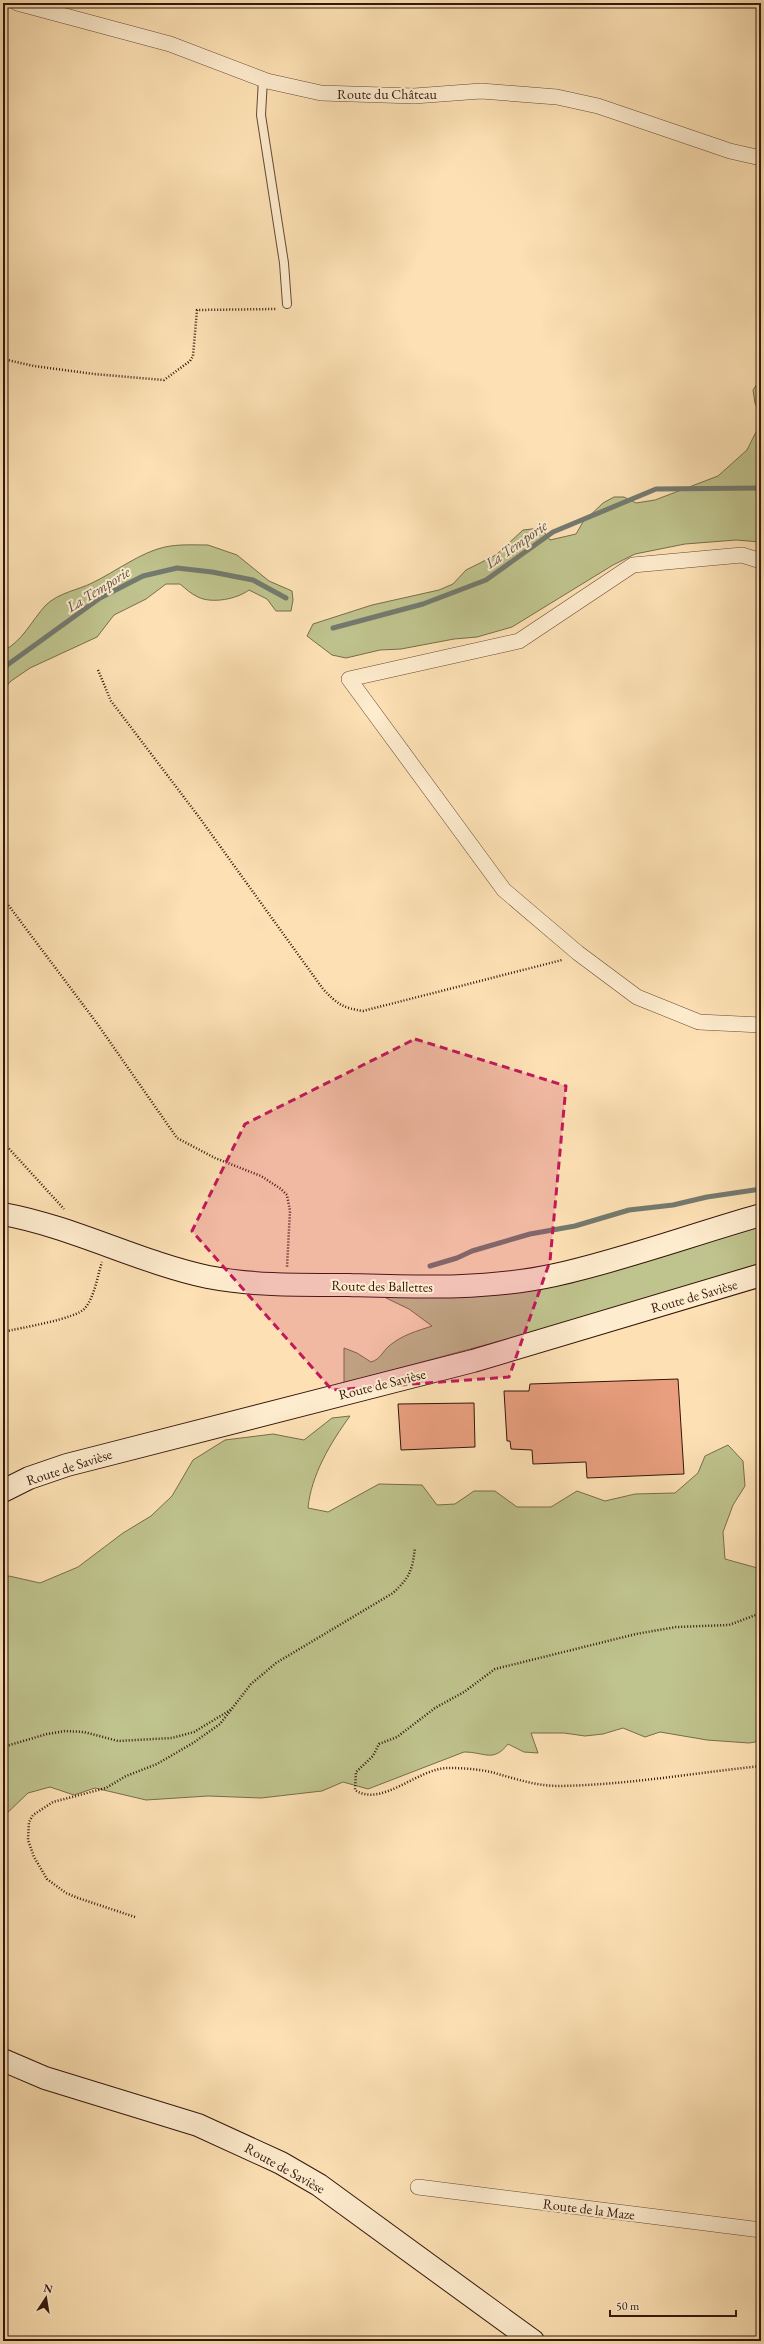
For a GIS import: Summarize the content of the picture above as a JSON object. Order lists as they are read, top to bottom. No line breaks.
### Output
{"streets":{"street":["Route du Château","Route des Ballettes","Route de Savièse","Route de la Maze"]},"water":["La Temporie"],"scale_bar":"50 m","north":"top"}
